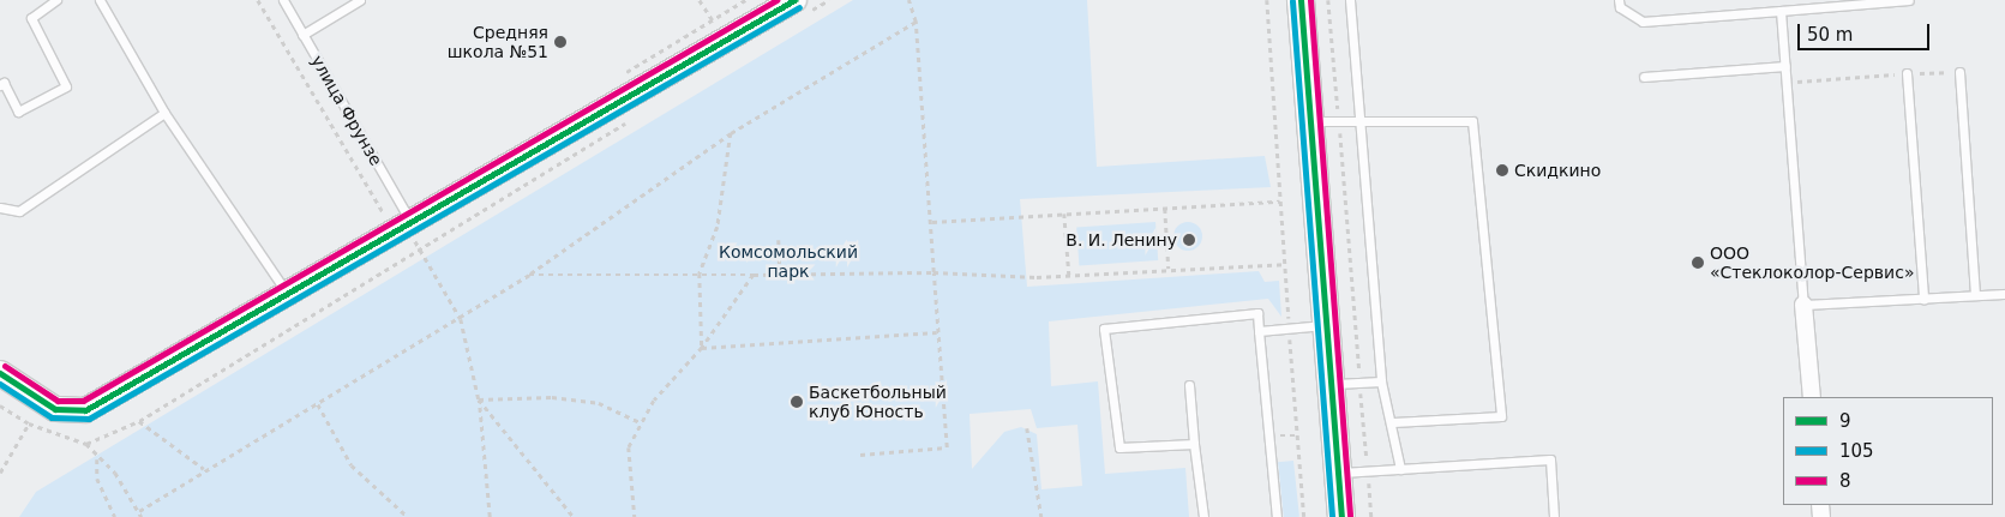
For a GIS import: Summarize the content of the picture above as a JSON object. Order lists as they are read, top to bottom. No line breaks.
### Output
{"streets":{"lane":["улица Фрунзе"]},"parks":["Комсомольский парк"],"places":["Средняя школа №51","Скидкино","В. И. Ленину","ООО «Стеклоколор-Сервис»","Баскетбольный клуб Юность"],"lines":["transit line 9","transit line 8","transit line 105"],"legend":["9","105","8"],"scale_bar":"50 m"}
